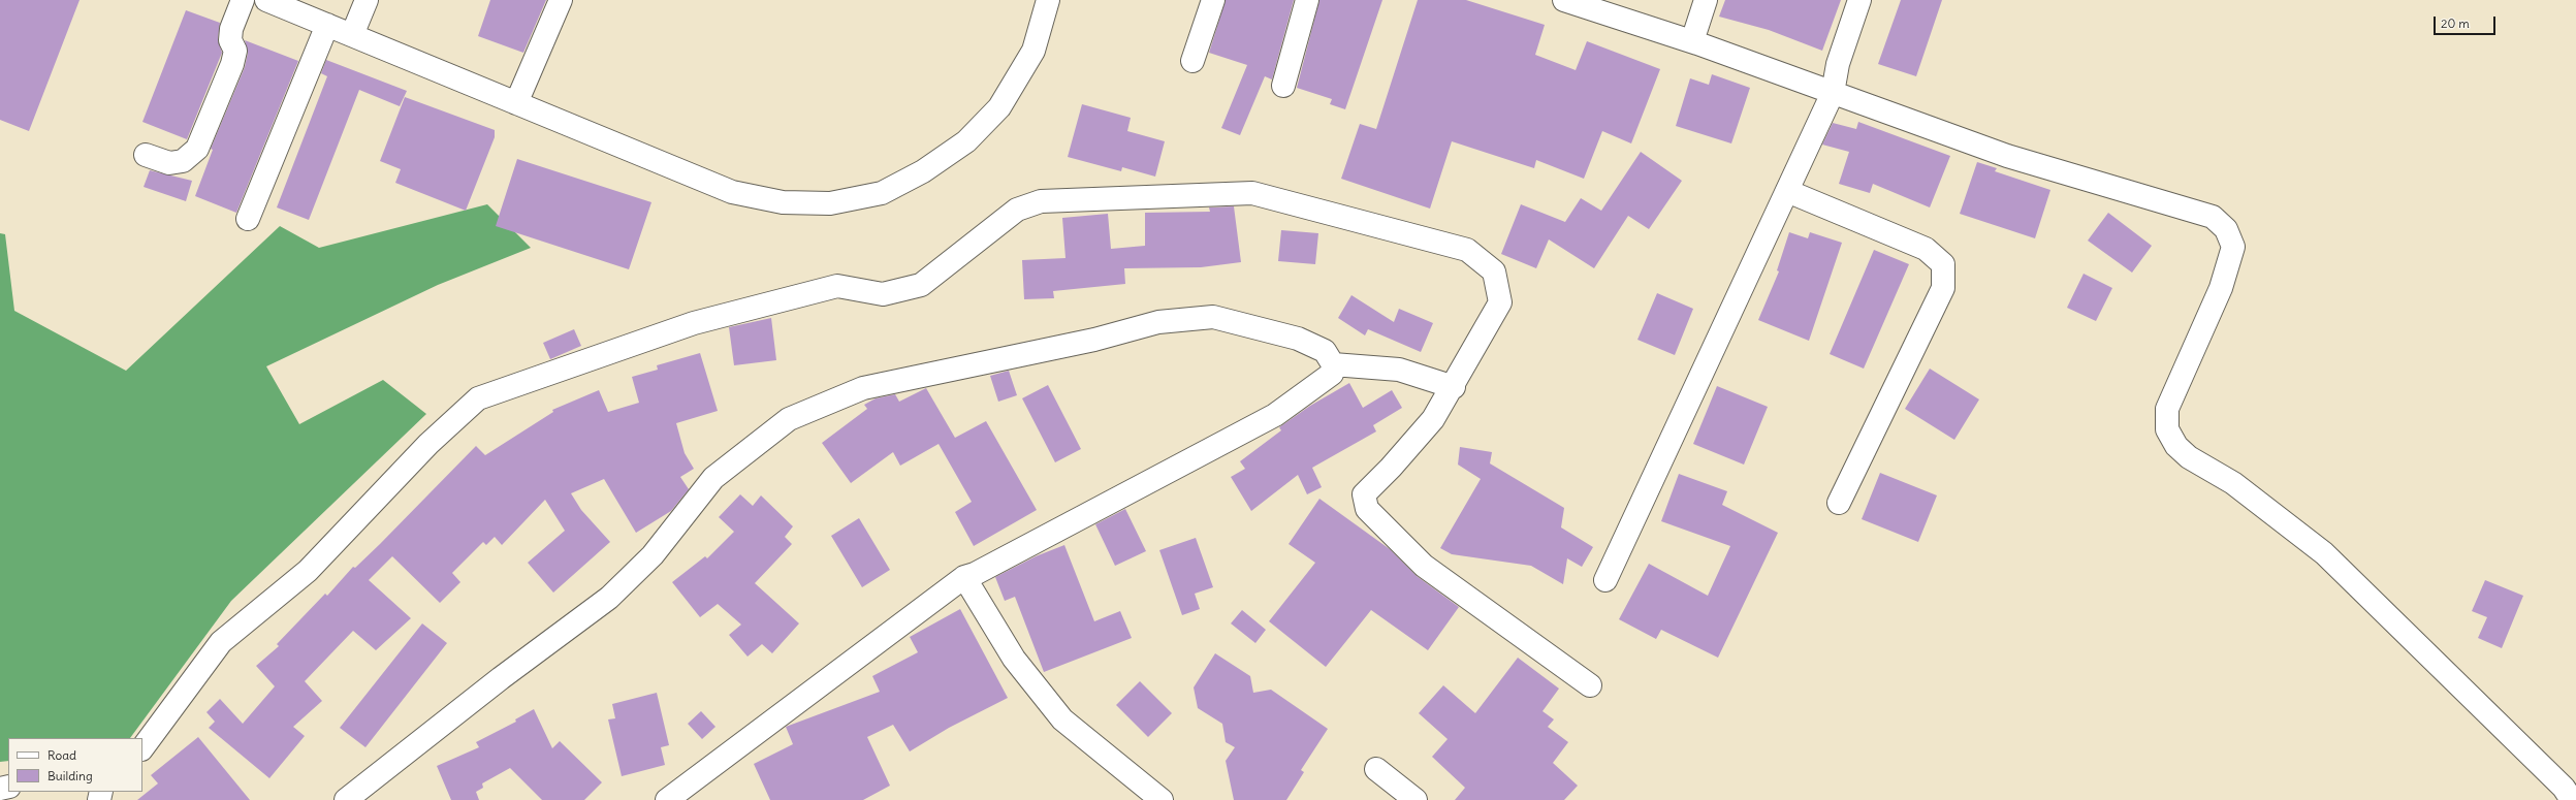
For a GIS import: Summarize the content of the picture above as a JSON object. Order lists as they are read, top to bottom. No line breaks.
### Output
{"legend":["Road","Building"],"scale_bar":"20 m"}
